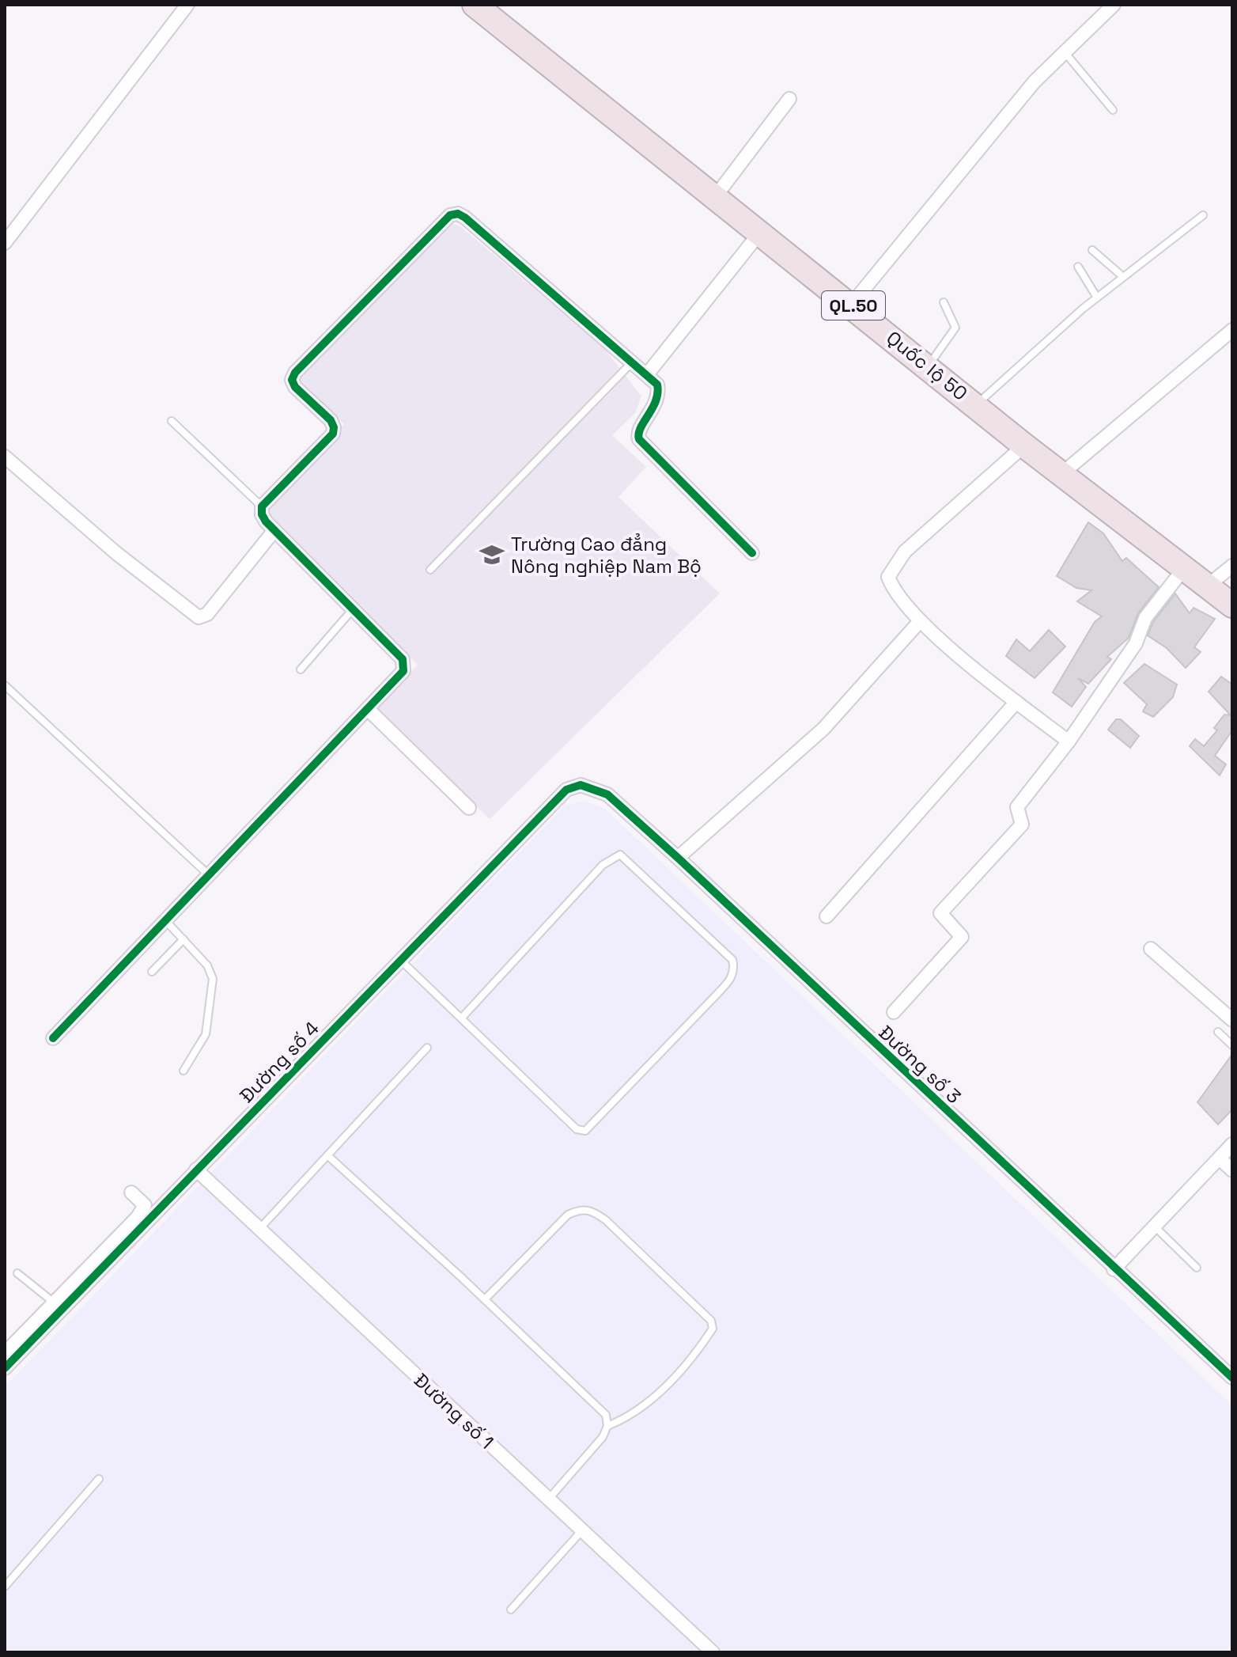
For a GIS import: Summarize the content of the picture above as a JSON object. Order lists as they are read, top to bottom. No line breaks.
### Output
{"streets":{"highway":["QL.50","Quốc lộ 50"],"street":["Đường số 4","Đường số 3","Đường số 1"]},"crossings":[["Đường số 4","Đường số 3"],["Đường số 4","Đường số 1"]],"places":{"school or university":["Trường Cao đẳng Nông nghiệp Nam Bộ"]}}
